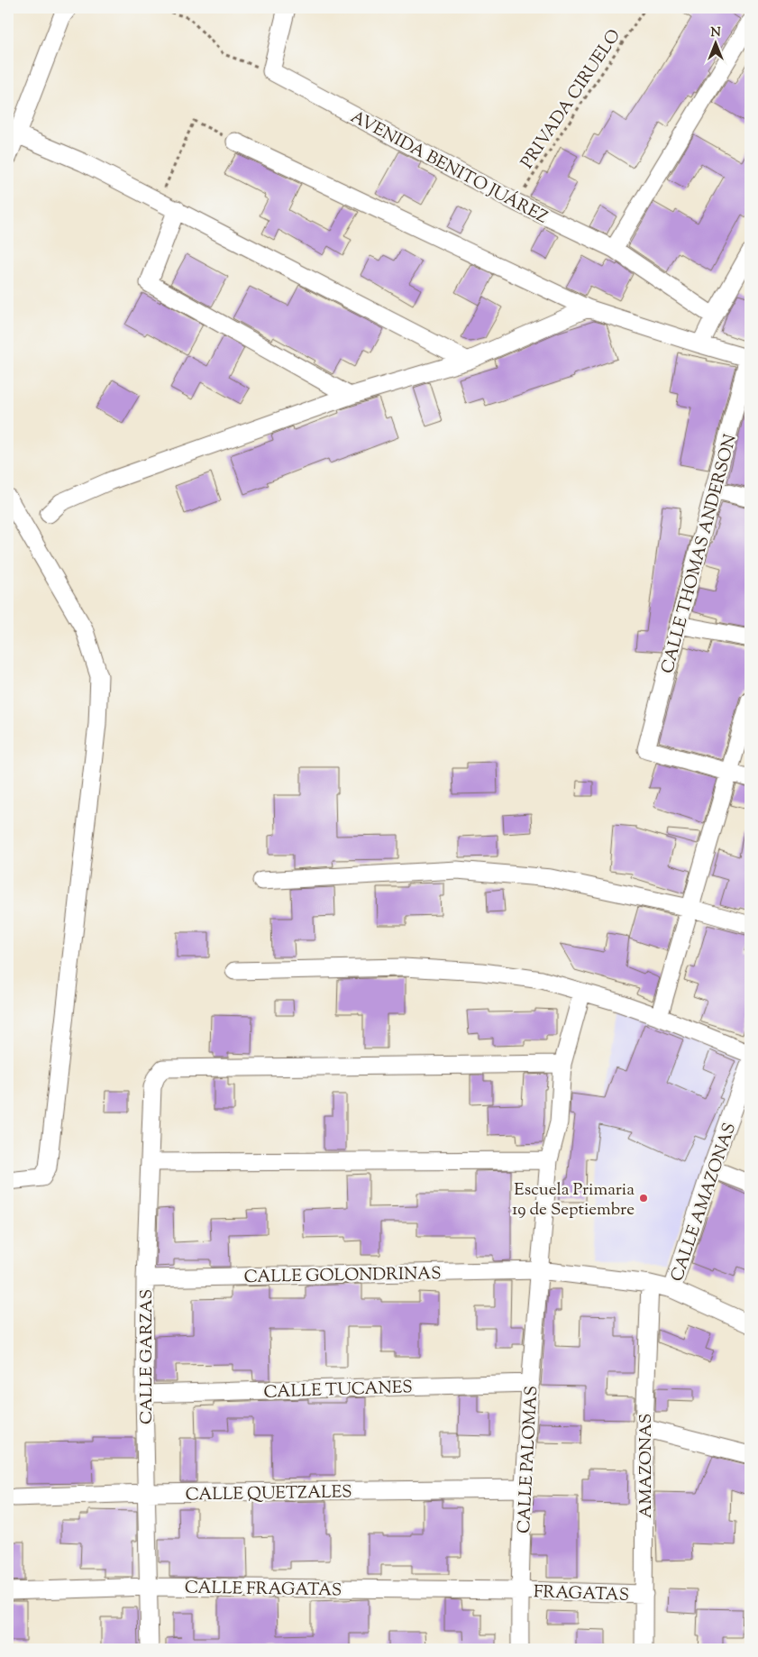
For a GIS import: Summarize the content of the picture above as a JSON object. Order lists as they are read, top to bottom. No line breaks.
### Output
{"streets":{"street":["AVENIDA BENITO JUÁREZ","CALLE THOMAS ANDERSON","CALLE AMAZONAS","CALLE GOLONDRINAS","CALLE GARZAS","CALLE TUCANES","CALLE PALOMAS","AMAZONAS","CALLE QUETZALES","CALLE FRAGATAS","FRAGATAS"],"path":["PRIVADA CIRUELO"]},"crossings":[["PRIVADA CIRUELO","AVENIDA BENITO JUÁREZ"],["CALLE AMAZONAS","CALLE GOLONDRINAS"],["CALLE GOLONDRINAS","CALLE GARZAS"],["CALLE GOLONDRINAS","CALLE PALOMAS"],["CALLE GOLONDRINAS","AMAZONAS"],["CALLE GARZAS","CALLE TUCANES"],["CALLE GARZAS","CALLE PALOMAS"],["CALLE GARZAS","CALLE QUETZALES"],["CALLE GARZAS","CALLE FRAGATAS"],["CALLE TUCANES","CALLE PALOMAS"],["CALLE PALOMAS","CALLE QUETZALES"],["CALLE PALOMAS","CALLE FRAGATAS"],["CALLE PALOMAS","FRAGATAS"],["AMAZONAS","FRAGATAS"],["CALLE FRAGATAS","FRAGATAS"]],"places":["Escuela Primaria 19 de Septiembre"],"north":"top"}
